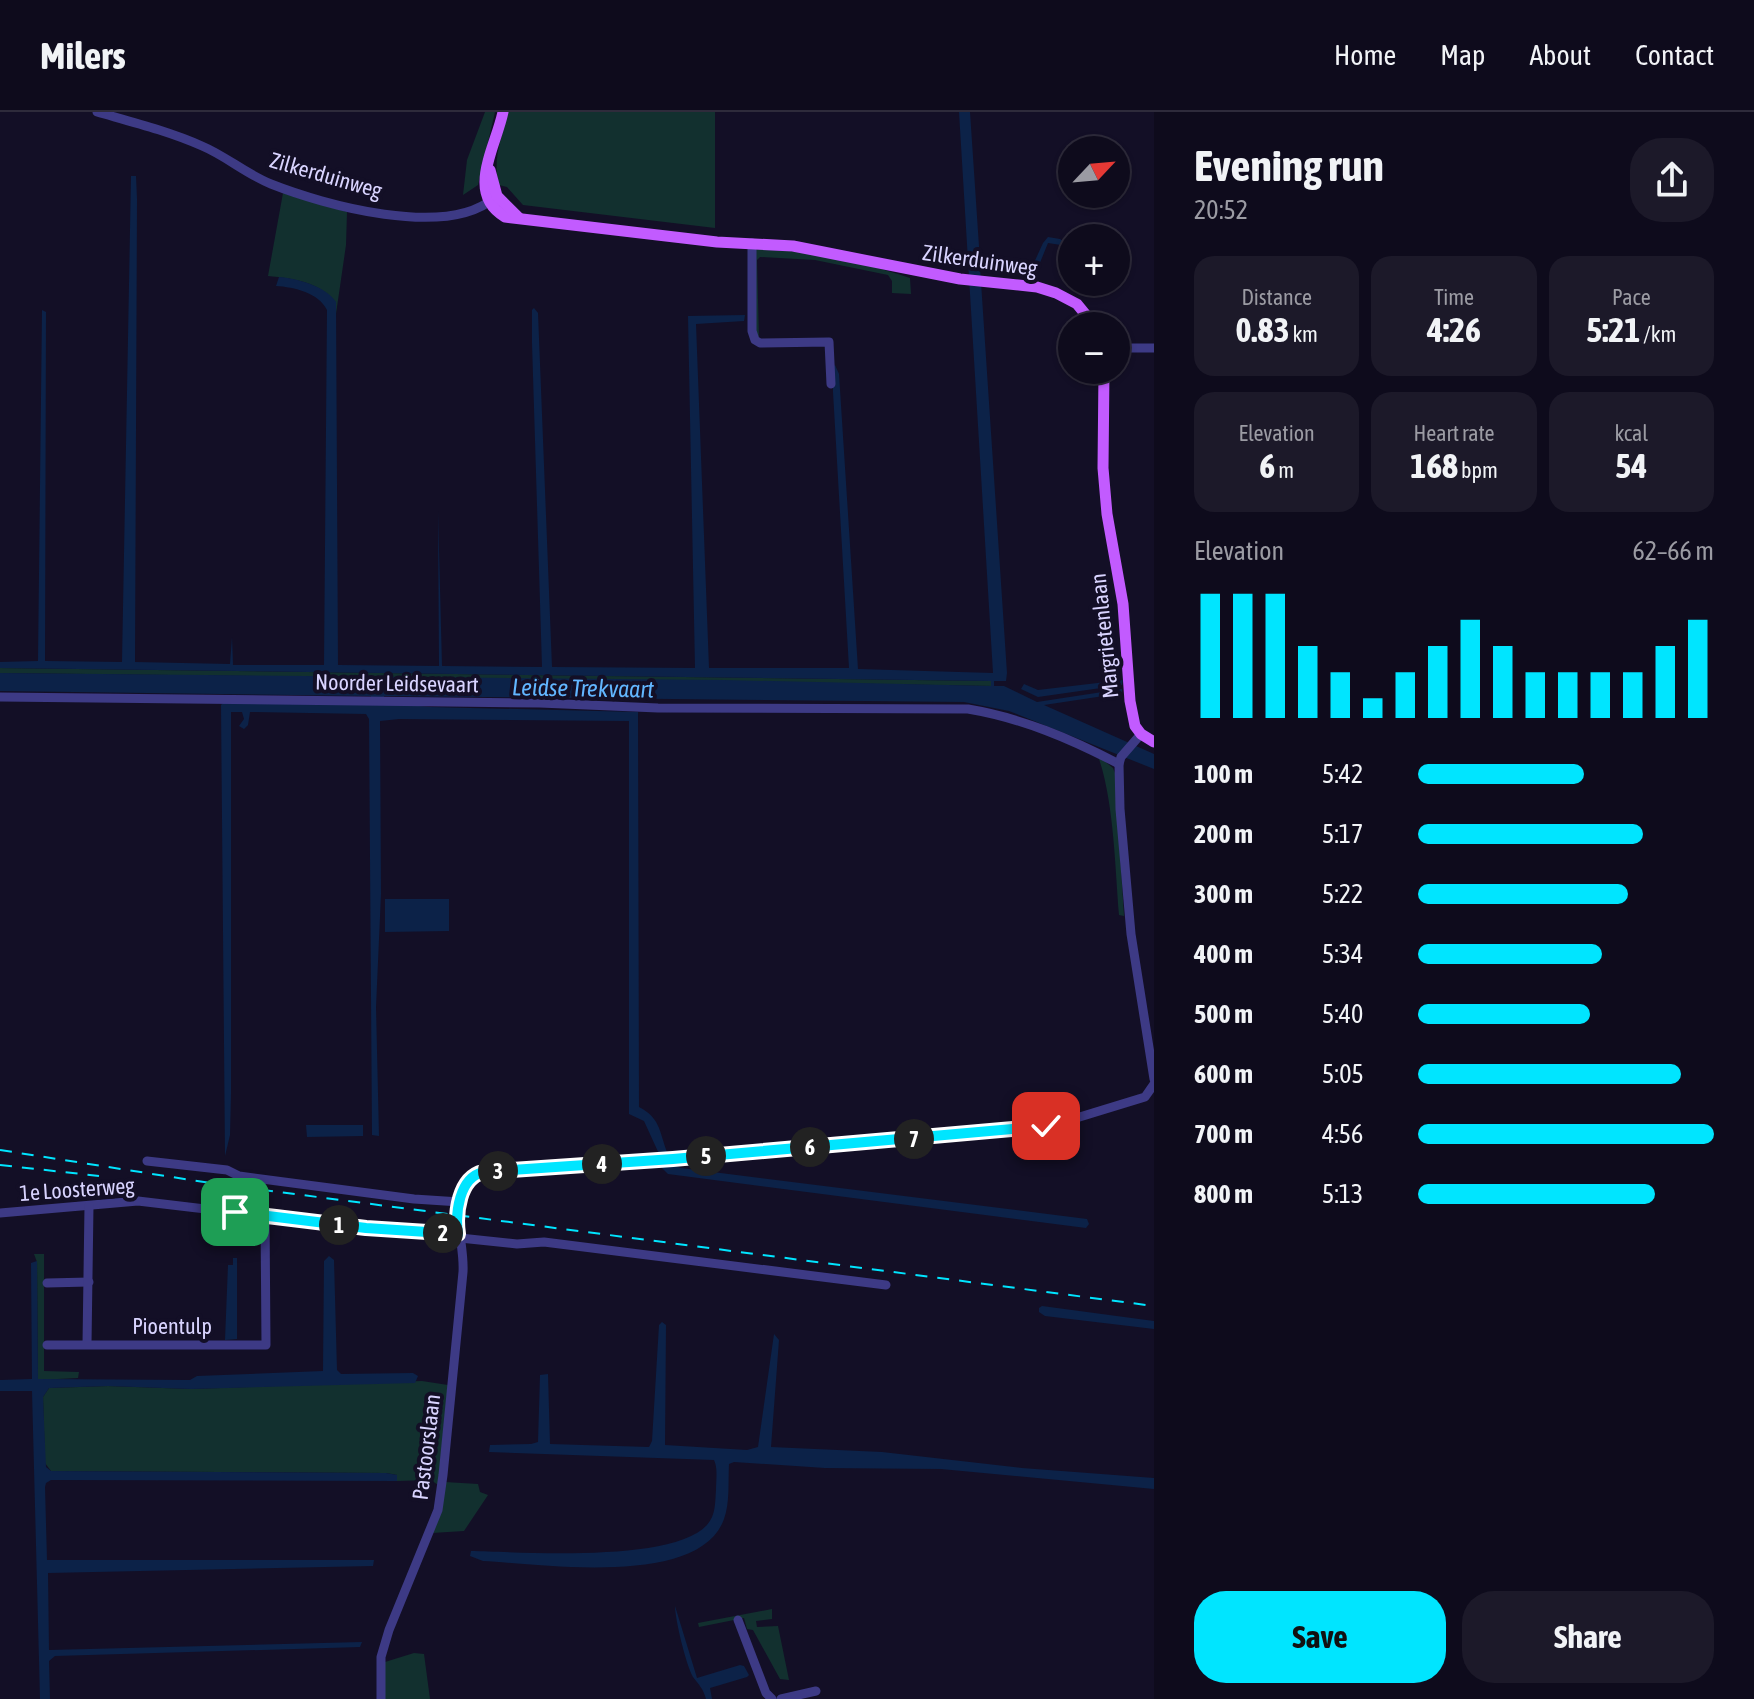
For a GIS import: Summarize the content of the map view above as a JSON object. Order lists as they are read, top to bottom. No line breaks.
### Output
{"streets":{"main road":["Zilkerduinweg","Margrietenlaan"],"street":["Noorder Leidsevaart","1e Loosterweg","Pioentulp","Pastoorslaan"]},"crossings":[["1e Loosterweg","Pioentulp"],["1e Loosterweg","Pastoorslaan"]],"water":["Leidse Trekvaart"],"north":"top right","page":{"header":"Milers","nav":["Home","Map","About","Contact"],"heading":["Evening run","20:52"],"map_buttons":["+","−"],"stats":[["Distance","0.83 km"],["Time","4:26"],["Pace","5:21 /km"],["Elevation","6 m"],["Heart rate","168 bpm"],["kcal","54"]],"chart":["Elevation","62–66 m"],"list":[{"name":"100 m","note":"5:42"},{"name":"200 m","note":"5:17"},{"name":"300 m","note":"5:22"},{"name":"400 m","note":"5:34"},{"name":"500 m","note":"5:40"},{"name":"600 m","note":"5:05"},{"name":"700 m","note":"4:56"},{"name":"800 m","note":"5:13"}],"pins":["7","6","5","4","3","1","2"],"buttons":["Save","Share"]}}
